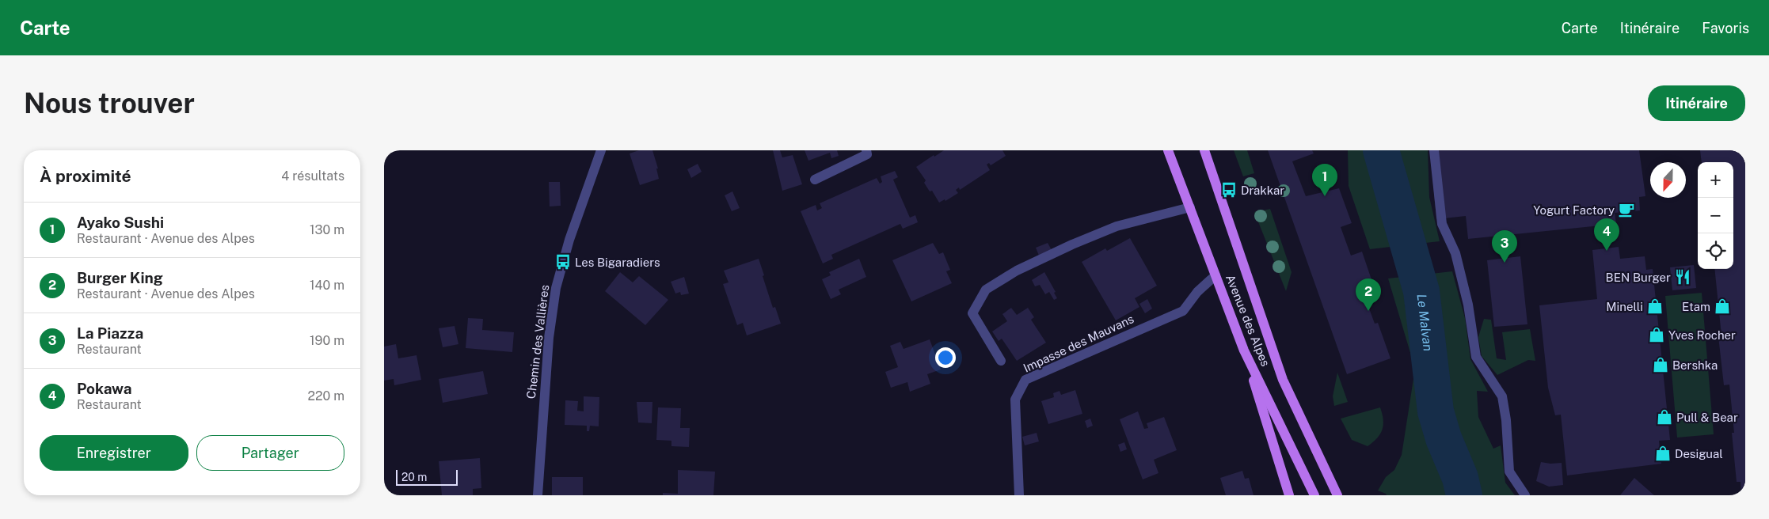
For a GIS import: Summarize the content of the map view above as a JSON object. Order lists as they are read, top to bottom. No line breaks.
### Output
{"streets":{"main road":["Avenue des Alpes"],"street":["Chemin des Vallières","Impasse des Mauvans"]},"crossings":[["Avenue des Alpes","Impasse des Mauvans"]],"water":["Le Malvan"],"places":{"bus stop":["Drakkar","Les Bigaradiers"],"cafe":["Yogurt Factory"],"restaurant":["BEN Burger"],"shop":["Minelli","Etam","Yves Rocher","Bershka","Pull & Bear","Desigual"]},"scale_bar":"20 m","north":"bottom","page":{"header":"Carte","nav":["Carte","Itinéraire","Favoris"],"buttons":["Itinéraire",["Enregistrer","Partager"]],"title":"Nous trouver","heading":["À proximité","4 résultats"],"map_buttons":["+","−"],"pins":["1","4","3","2"],"list":[{"mark":"1","name":"Ayako Sushi","note":"Restaurant · Avenue des Alpes","value":"130 m"},{"mark":"2","name":"Burger King","note":"Restaurant · Avenue des Alpes","value":"140 m"},{"mark":"3","name":"La Piazza","note":"Restaurant","value":"190 m"},{"mark":"4","name":"Pokawa","note":"Restaurant","value":"220 m"}],"scale":"20 m"}}
